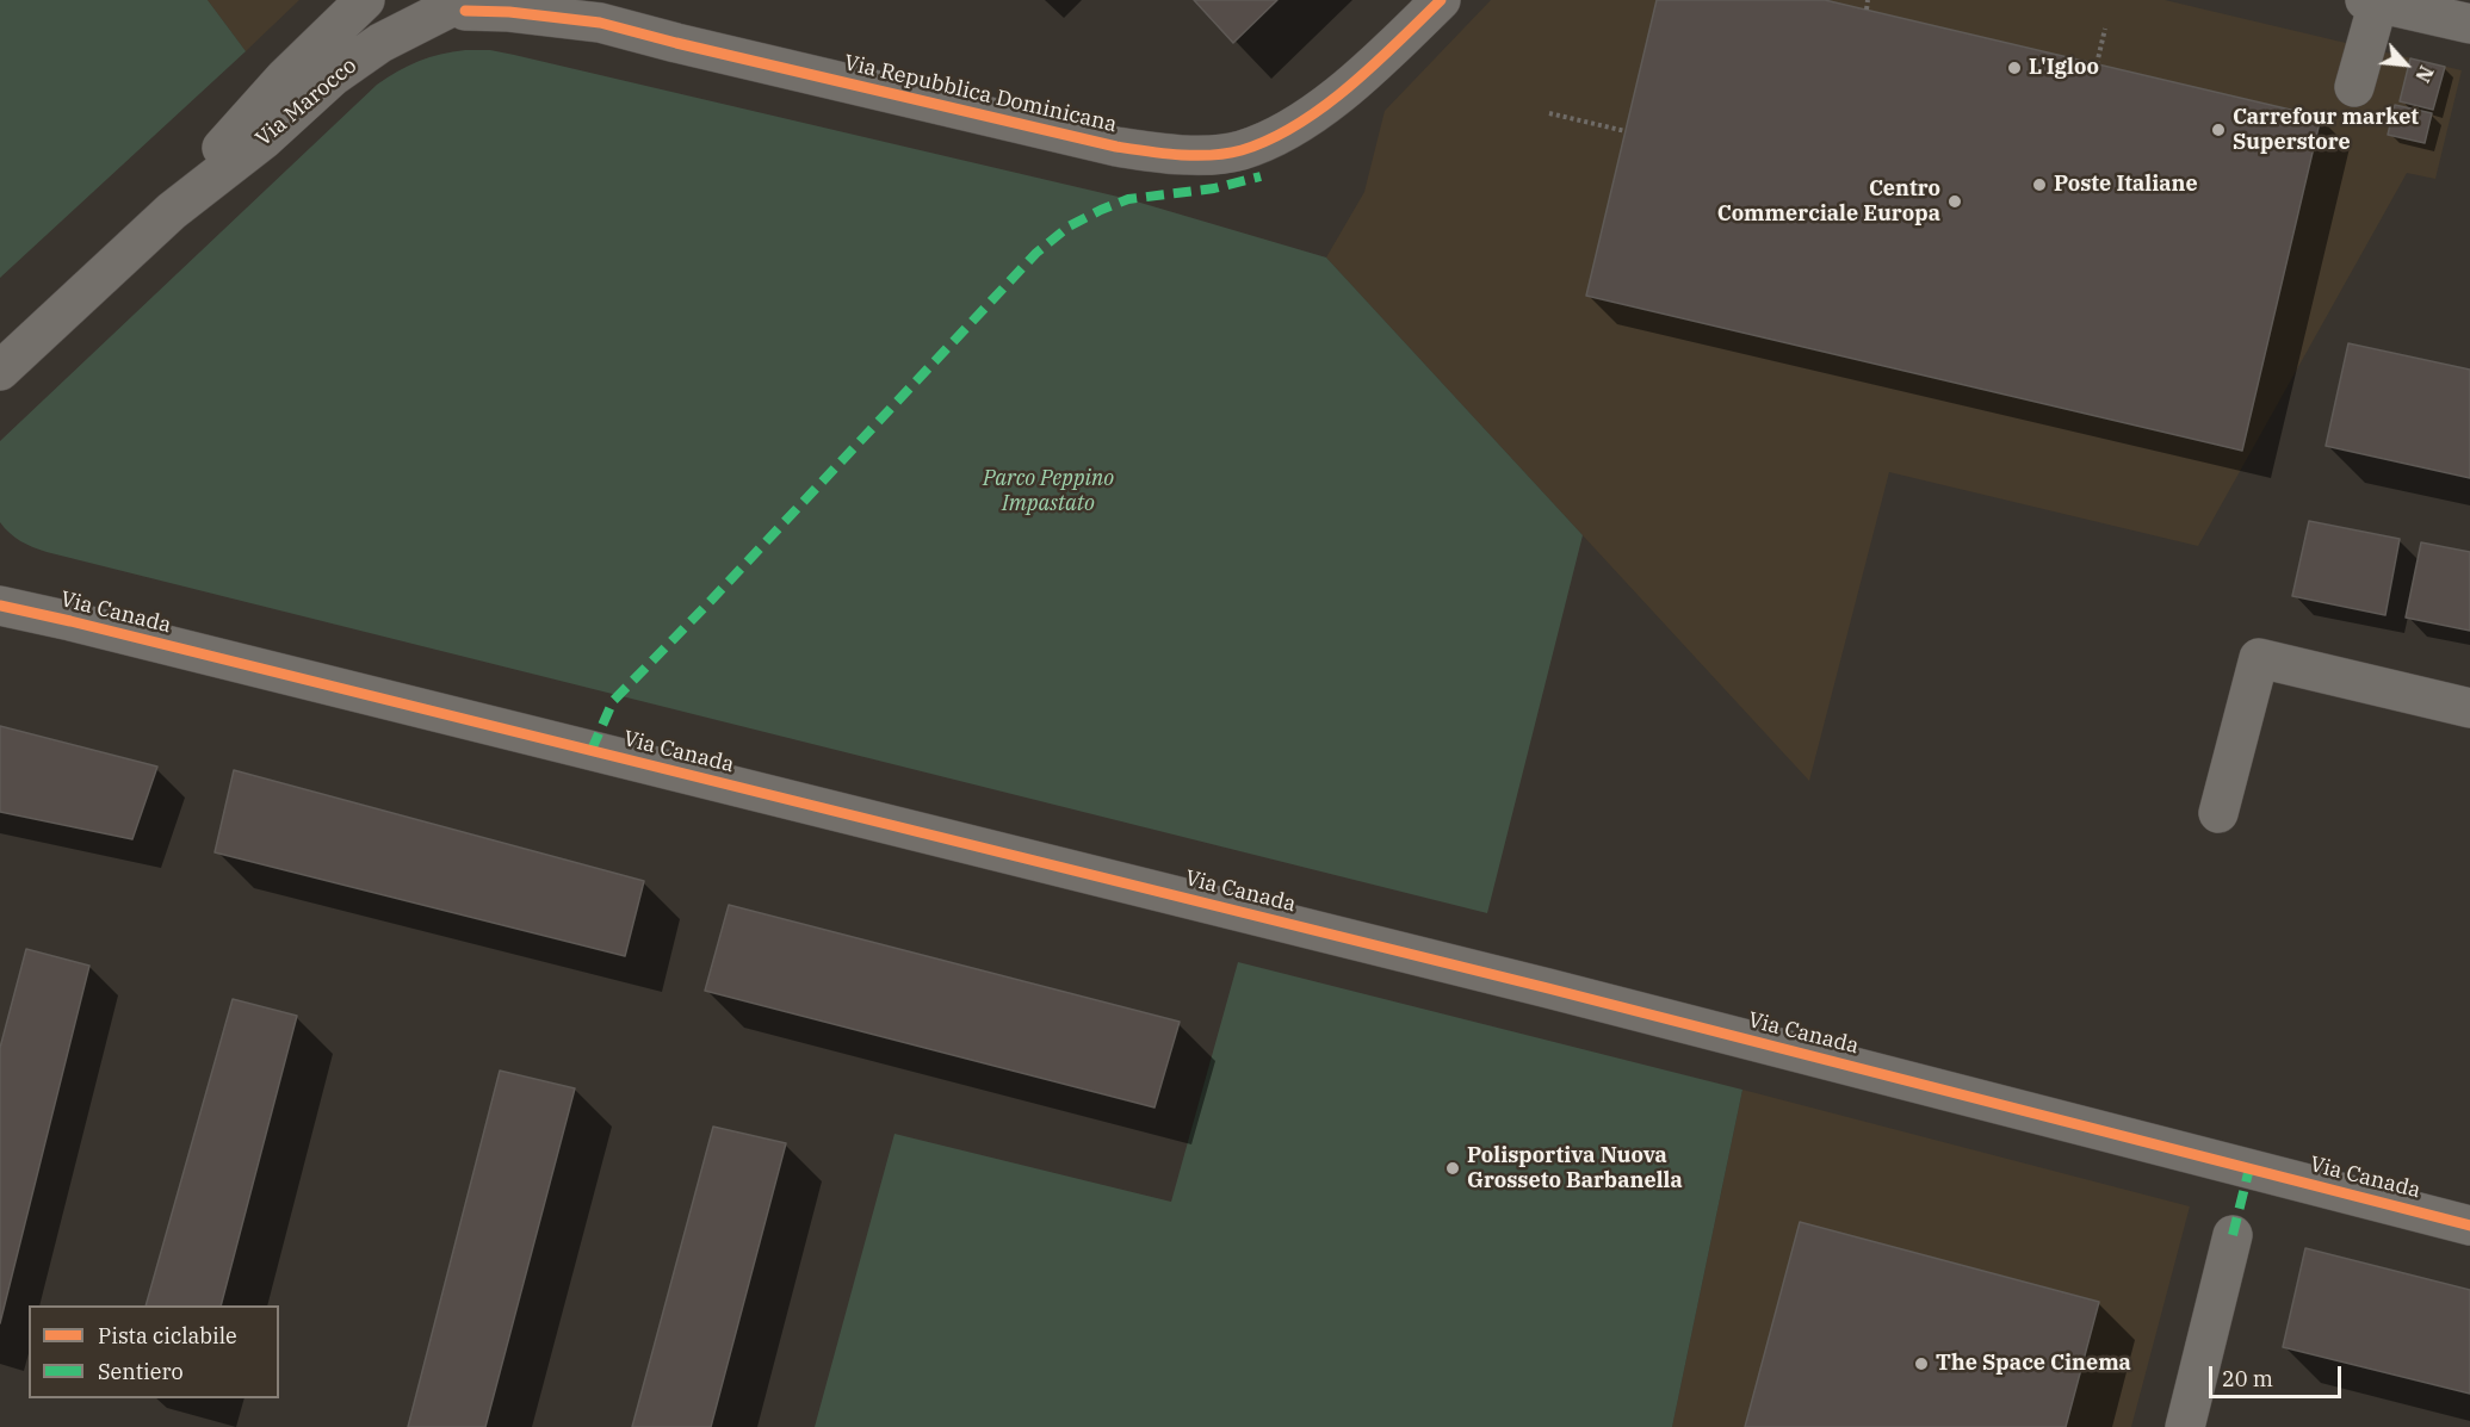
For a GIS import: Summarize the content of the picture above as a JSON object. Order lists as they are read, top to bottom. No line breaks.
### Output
{"streets":{"street":["Via Repubblica Dominicana","Via Marocco","Via Canada"]},"crossings":[["Via Repubblica Dominicana","Via Marocco"]],"parks":["Parco Peppino Impastato"],"places":["L'Igloo","Carrefour market Superstore","Poste Italiane","Centro Commerciale Europa","Polisportiva Nuova Grosseto Barbanella","The Space Cinema"],"legend":["Pista ciclabile","Sentiero"],"scale_bar":"20 m","north":"bottom right"}
